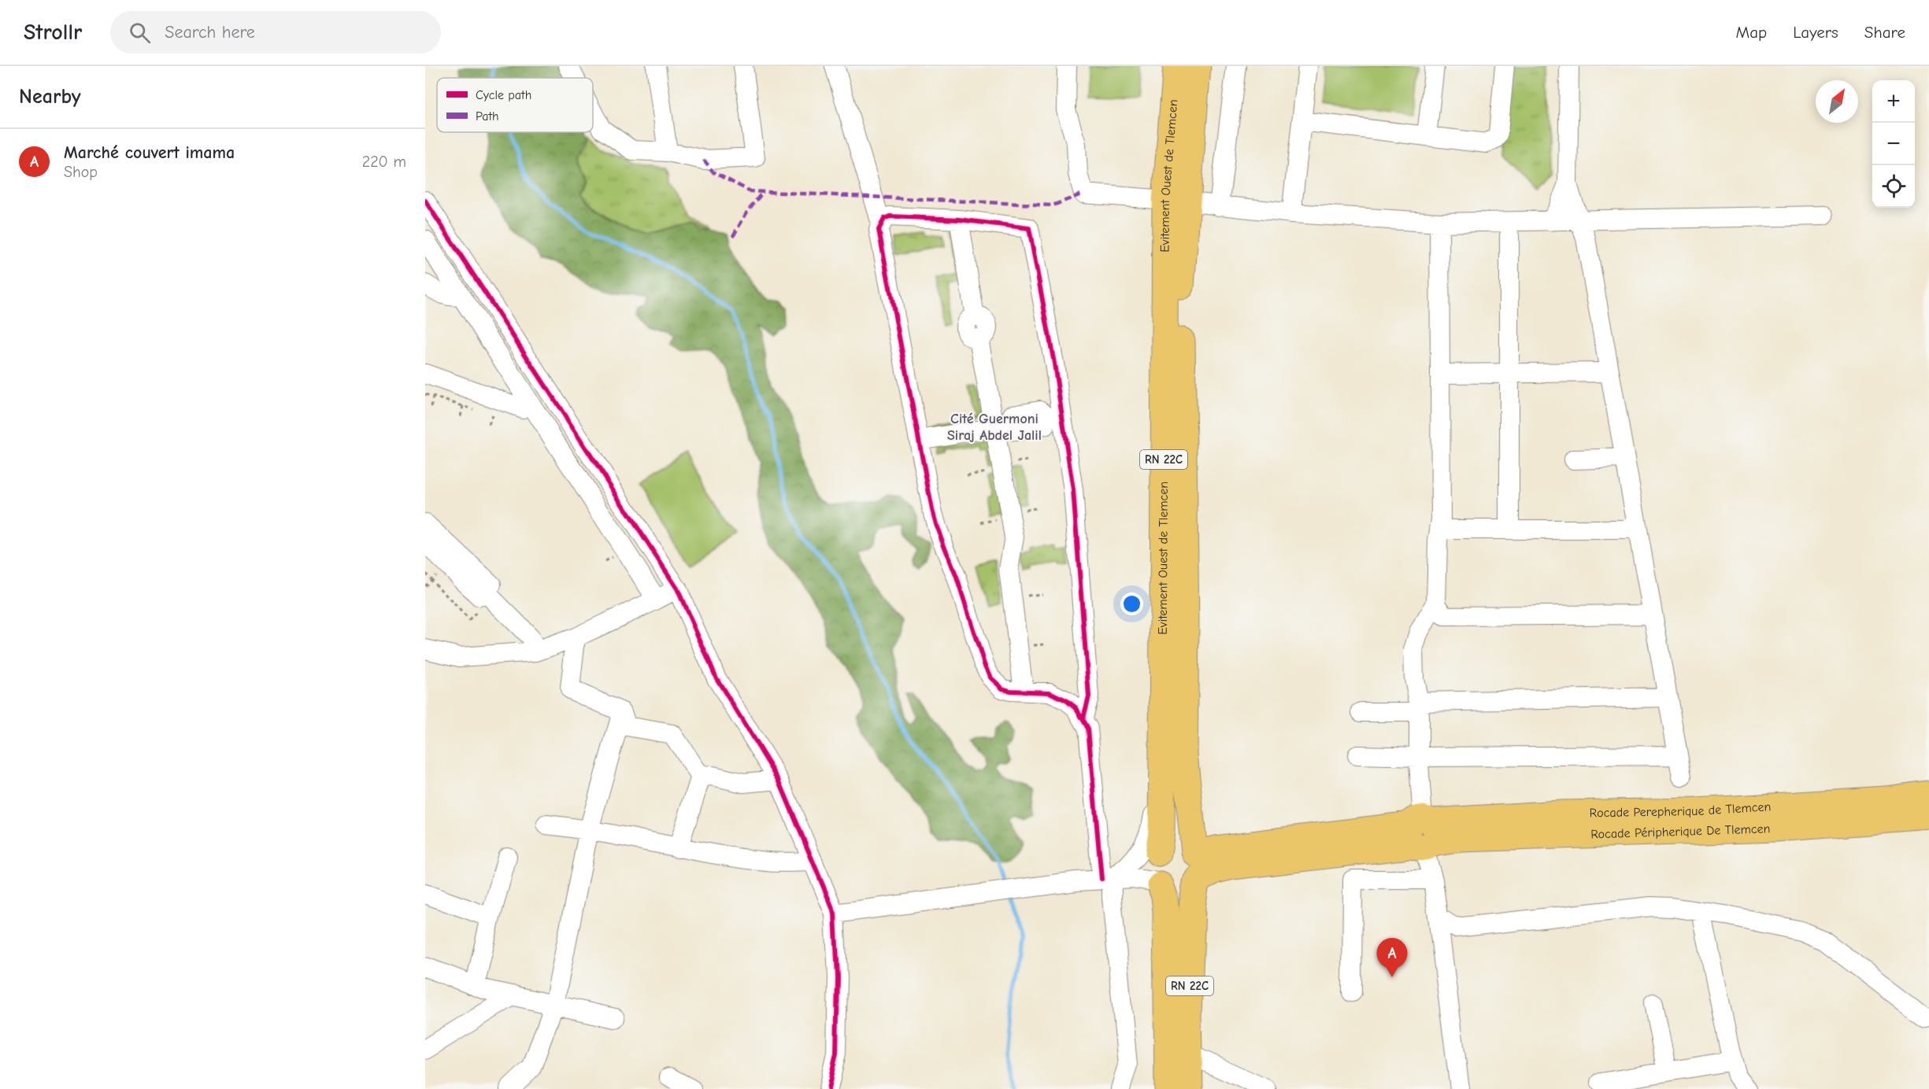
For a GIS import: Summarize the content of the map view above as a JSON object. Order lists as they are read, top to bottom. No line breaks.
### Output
{"streets":{"highway":["Evitement Ouest de Tlemcen","RN 22C","Rocade Perepherique de Tlemcen","Rocade Péripherique De Tlemcen"]},"crossings":[["Rocade Perepherique de Tlemcen","Rocade Péripherique De Tlemcen"]],"districts":["Cité Guermoni Siraj Abdel Jalil"],"legend":["Cycle path","Path"],"north":"top right","page":{"header":"Strollr","search":"Search here","nav":["Map","Layers","Share"],"heading":"Nearby","map_buttons":["+","−"],"list":[{"mark":"A","name":"Marché couvert imama","note":"Shop","value":"220 m"}],"pins":"A"}}
